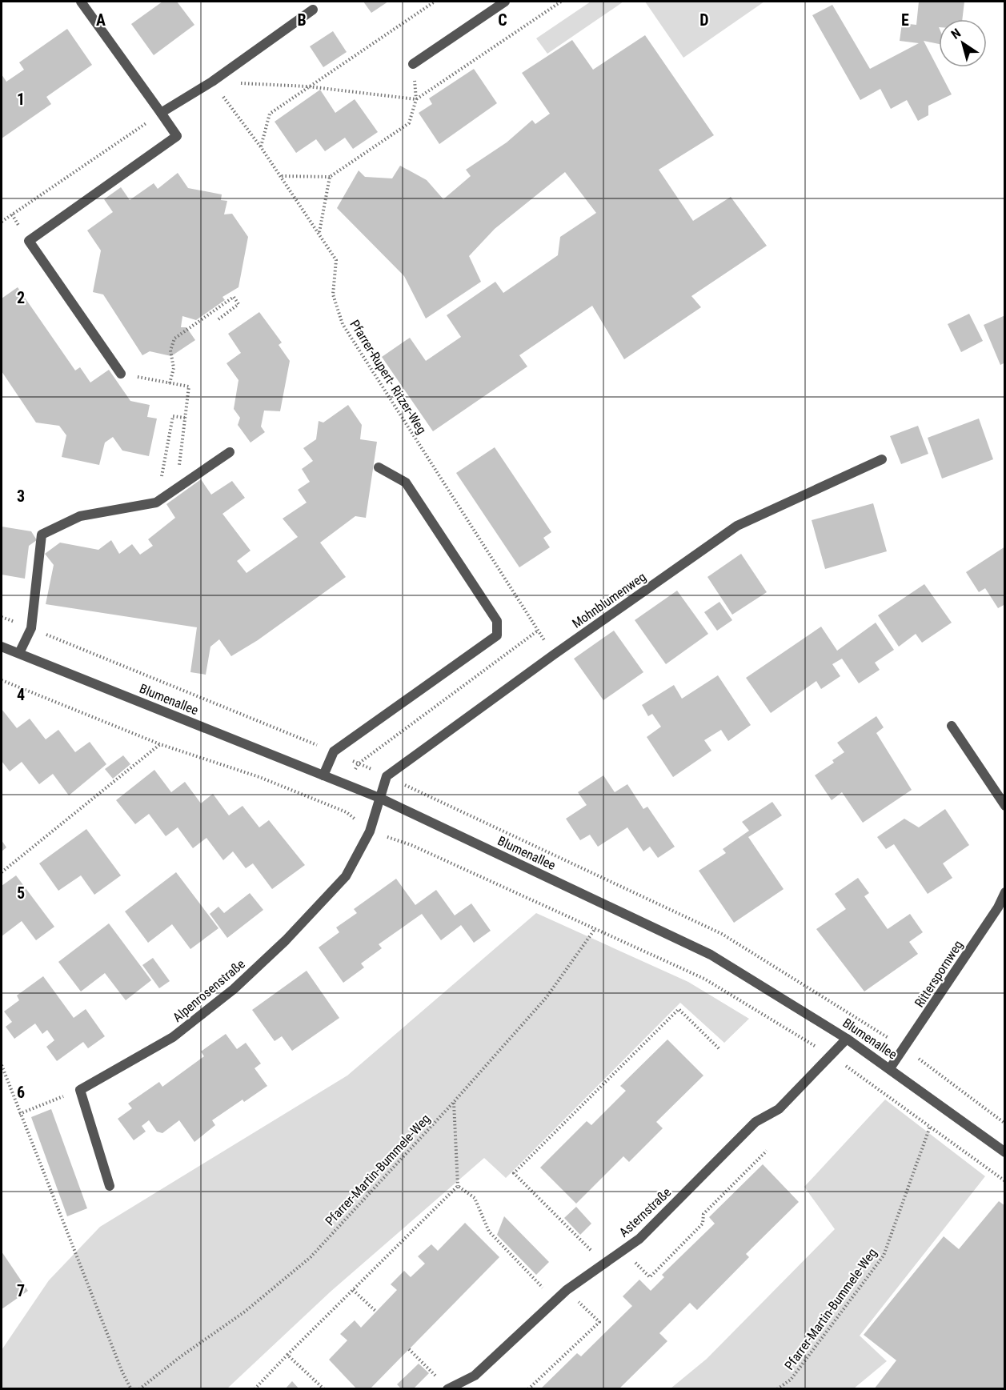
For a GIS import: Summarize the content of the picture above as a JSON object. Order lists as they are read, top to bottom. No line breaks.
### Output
{"streets":{"street":["Mohnblumenweg","Blumenallee","Ritterspornweg","Alpenrosenstraße","Asternstraße"],"path":["Pfarrer-Rupert- Ritzer-Weg","Pfarrer-Martin-Bummele-Weg"]},"crossings":[["Pfarrer-Rupert- Ritzer-Weg","Mohnblumenweg"],["Mohnblumenweg","Blumenallee"],["Mohnblumenweg","Alpenrosenstraße"],["Blumenallee","Ritterspornweg"],["Blumenallee","Alpenrosenstraße"],["Blumenallee","Asternstraße"]],"north":"top left","grid":{"columns":["A","B","C","D","E"],"rows":["1","2","3","4","5","6","7"]}}
